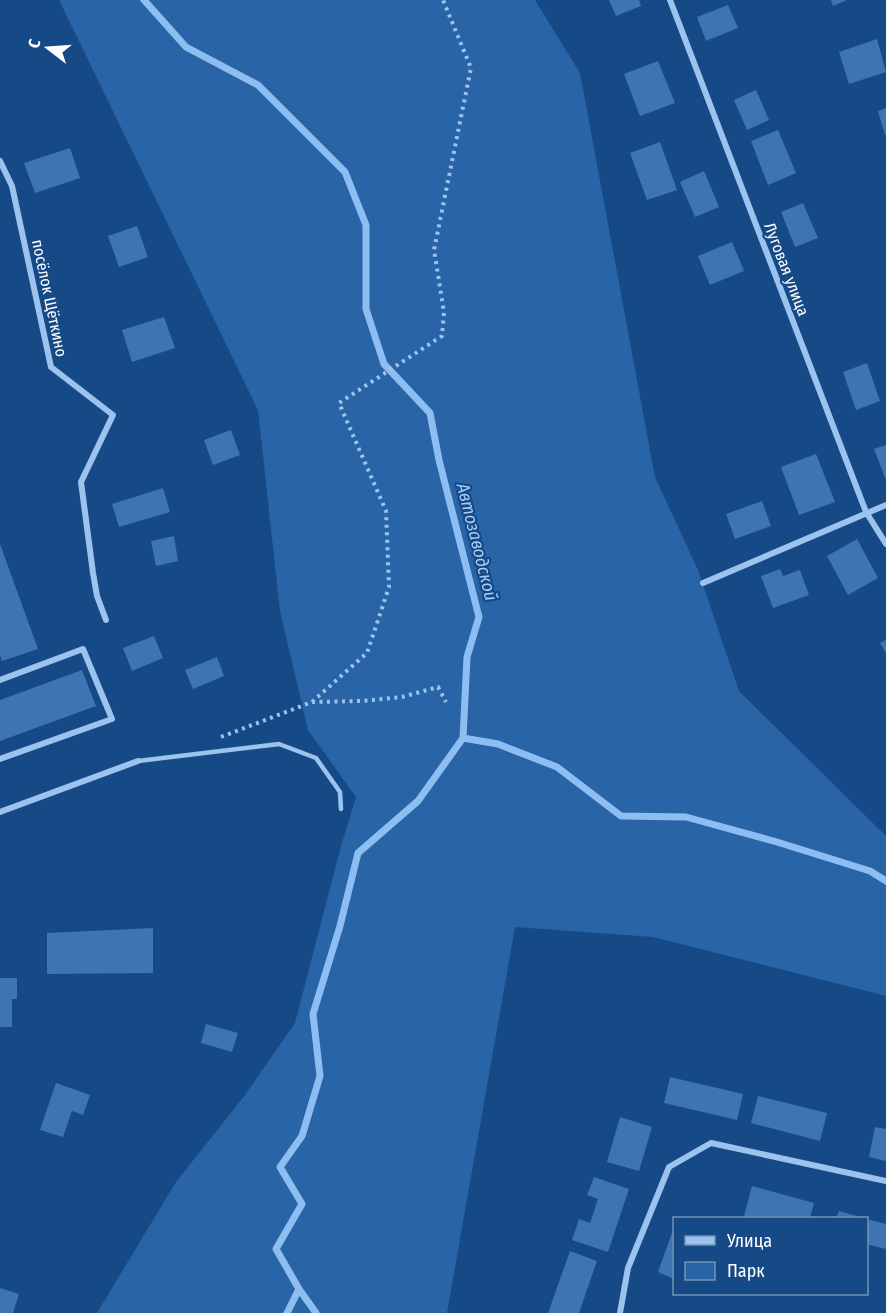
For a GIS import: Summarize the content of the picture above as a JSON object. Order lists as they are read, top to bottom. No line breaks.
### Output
{"streets":{"street":["Луговая улица","посёлок Щёткино"]},"water":["Автозаводской"],"legend":["Улица","Парк"],"north":"left"}
